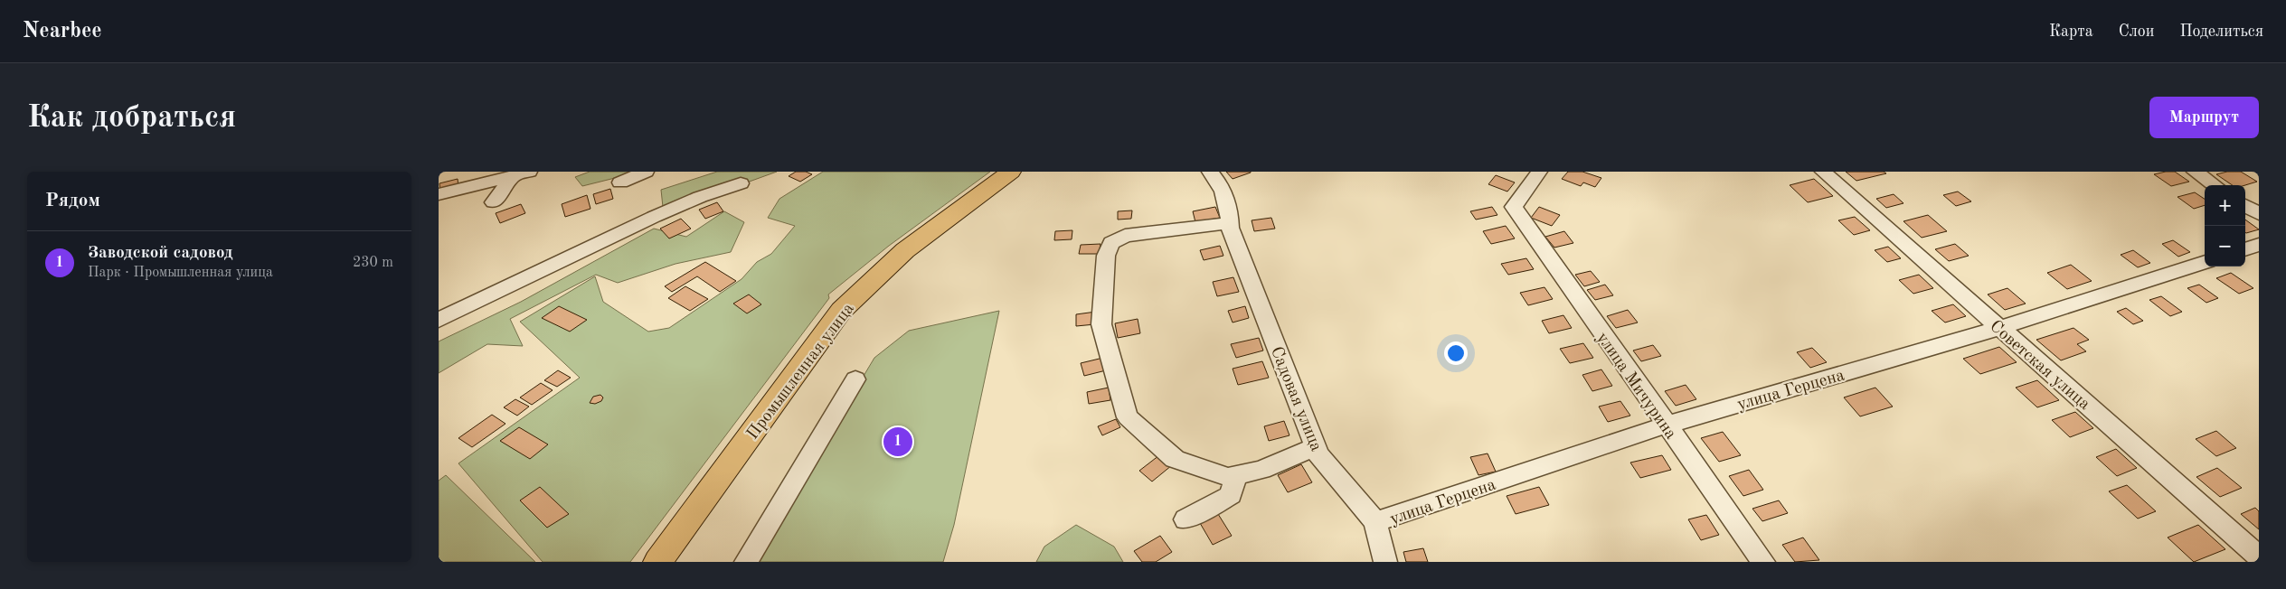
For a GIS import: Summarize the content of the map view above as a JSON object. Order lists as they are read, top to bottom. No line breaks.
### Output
{"streets":{"main road":["Промышленная улица"],"street":["Советская улица","улица Мичурина","улица Герцена","Садовая улица"]},"crossings":[["Советская улица","улица Герцена"],["улица Мичурина","улица Герцена"],["улица Герцена","Садовая улица"]],"page":{"header":"Nearbee","nav":["Карта","Слои","Поделиться"],"buttons":"Маршрут","title":"Как добраться","heading":"Рядом","map_buttons":["+","−"],"list":[{"mark":"1","name":"Заводской садовод","note":"Парк · Промышленная улица","value":"230 m"}],"pins":"1"}}
